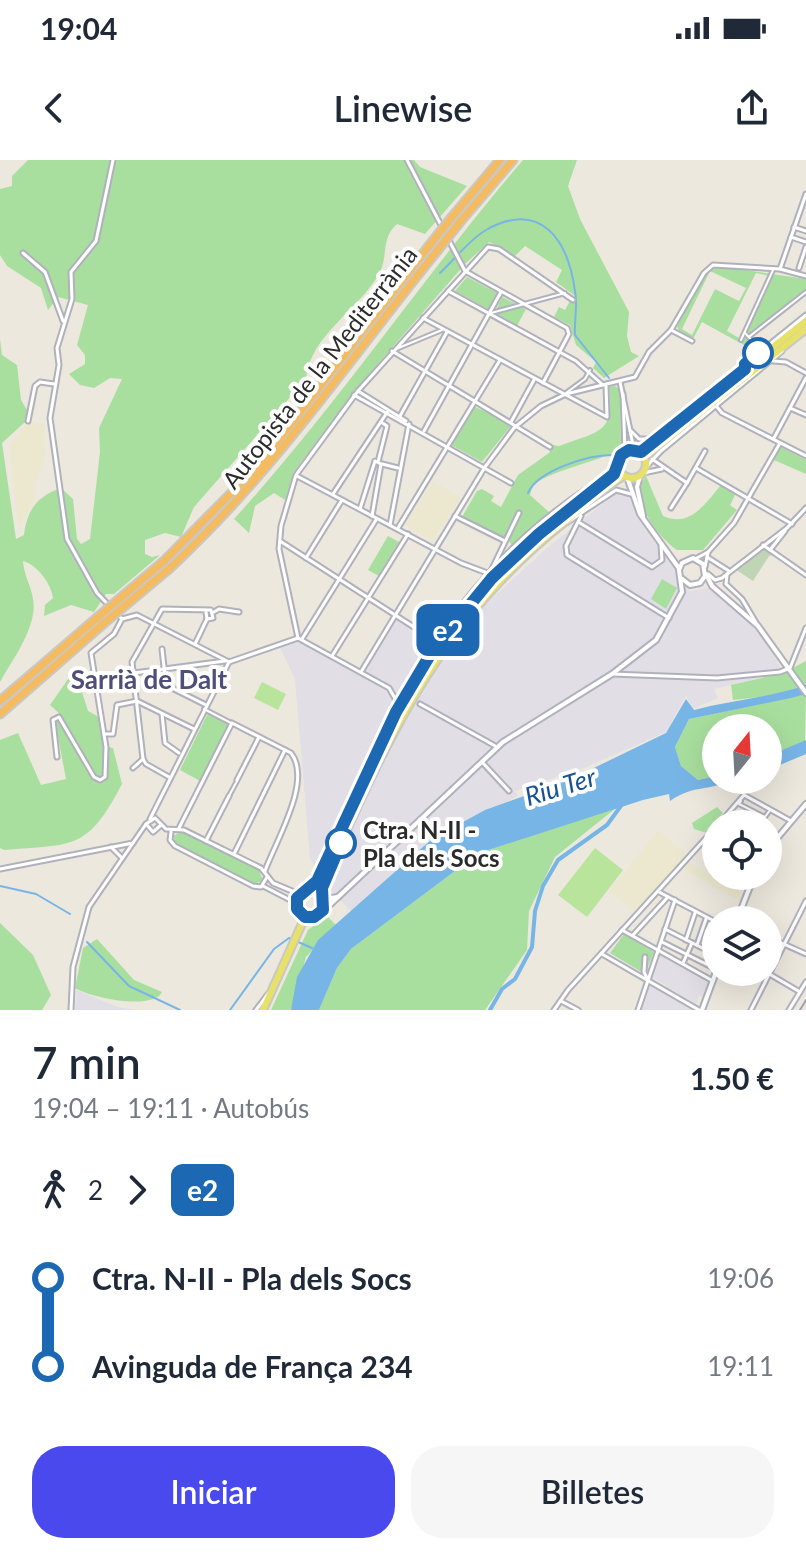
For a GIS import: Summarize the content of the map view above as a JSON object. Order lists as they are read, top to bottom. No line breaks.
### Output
{"streets":{"highway":["Autopista de la Mediterrània"]},"districts":["Sarrià de Dalt"],"water":["Riu Ter"],"places":["Ctra. N-II - Pla dels Socs"],"lines":["bus line e2"],"north":"top","page":{"status":"19:04","header":"Linewise","on_map":"e2","heading":["7 min","19:04 – 19:11 · Autobús","1.50 €"],"legs":["2","e2"],"list":[{"name":"Ctra. N-II - Pla dels Socs","value":"19:06"},{"name":"Avinguda de França 234","value":"19:11"}],"buttons":["Iniciar","Billetes"]}}
